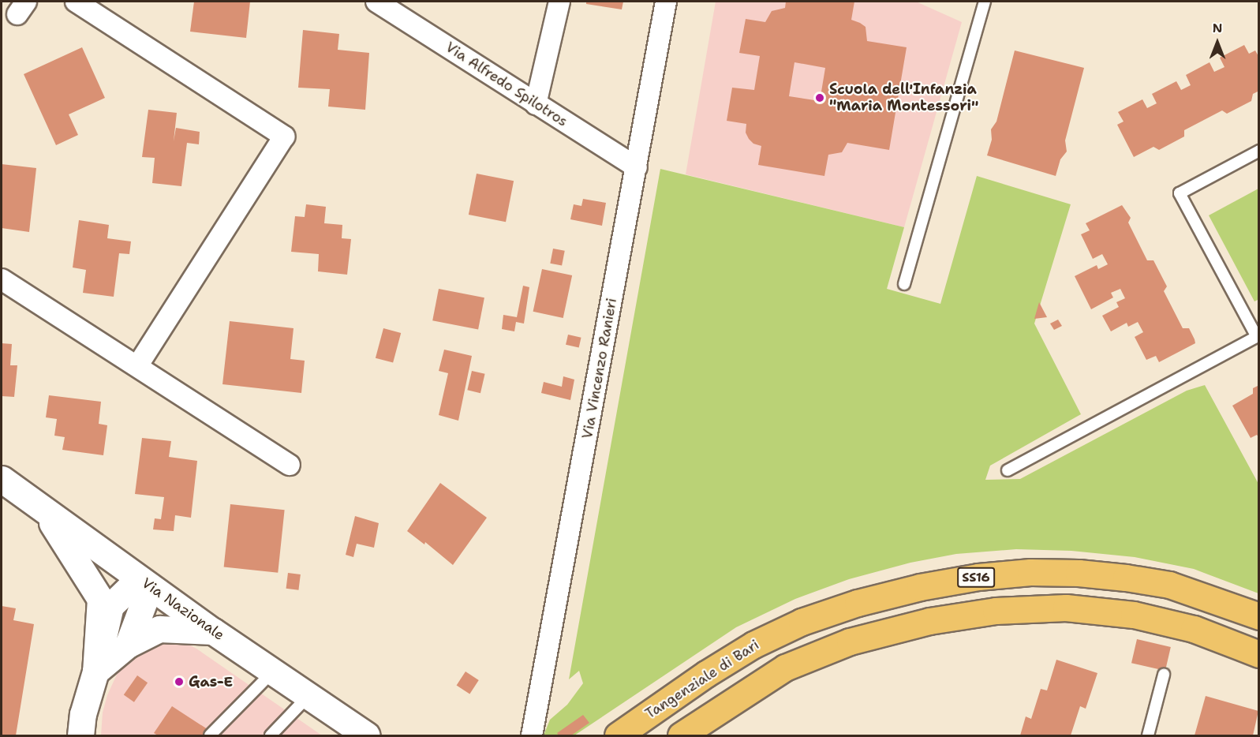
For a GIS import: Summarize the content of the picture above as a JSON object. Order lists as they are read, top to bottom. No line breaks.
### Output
{"streets":{"highway":["SS16","Tangenziale di Bari"],"street":["Via Alfredo Spilotros","Via Vincenzo Ranieri","Via Nazionale"]},"crossings":[["Via Alfredo Spilotros","Via Vincenzo Ranieri"]],"places":["Scuola dell'Infanzia \"Maria Montessori\"","Gas-E"],"north":"top"}
